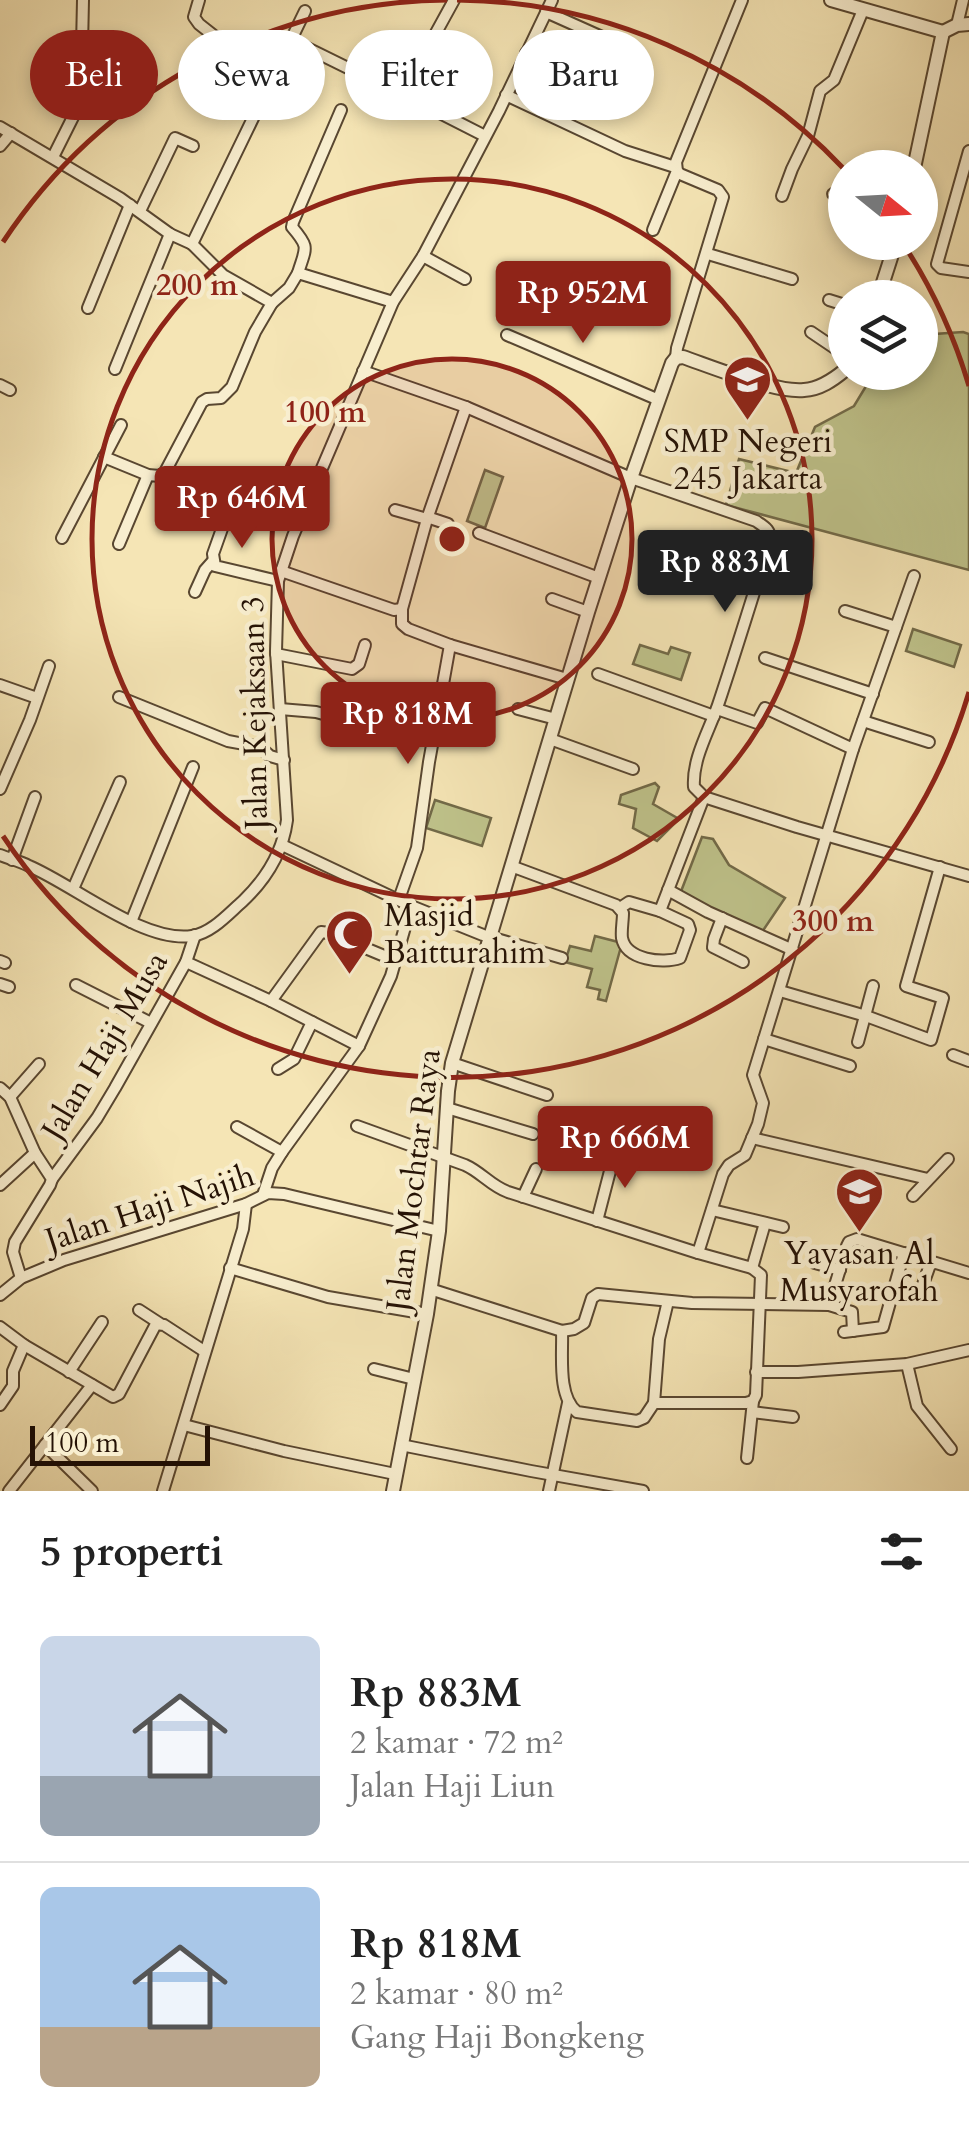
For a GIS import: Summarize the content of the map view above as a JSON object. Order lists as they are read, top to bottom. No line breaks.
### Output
{"streets":{"street":["Jalan Kejaksaan 3","Jalan Haji Musa","Jalan Mochtar Raya","Jalan Haji Najih"]},"crossings":[["Jalan Kejaksaan 3","Jalan Haji Musa"],["Jalan Haji Musa","Jalan Haji Najih"],["Jalan Mochtar Raya","Jalan Haji Najih"]],"places":{"school or university":["SMP Negeri 245 Jakarta","Yayasan Al Musyarofah"],"mosque":["Masjid Baitturahim"]},"scale_bar":"100 m","north":"right","page":{"chip":["Beli","Sewa","Filter","Baru"],"price":["Rp 952M","Rp 646M","Rp 883M","Rp 818M","Rp 666M"],"scale":"100 m","heading":"5 properti","list":[{"name":"Rp 883M","note":"2 kamar · 72 m² · Jalan Haji Liun"},{"name":"Rp 818M","note":"2 kamar · 80 m² · Gang Haji Bongkeng"}]},"rings":["200 m","100 m","300 m"]}
